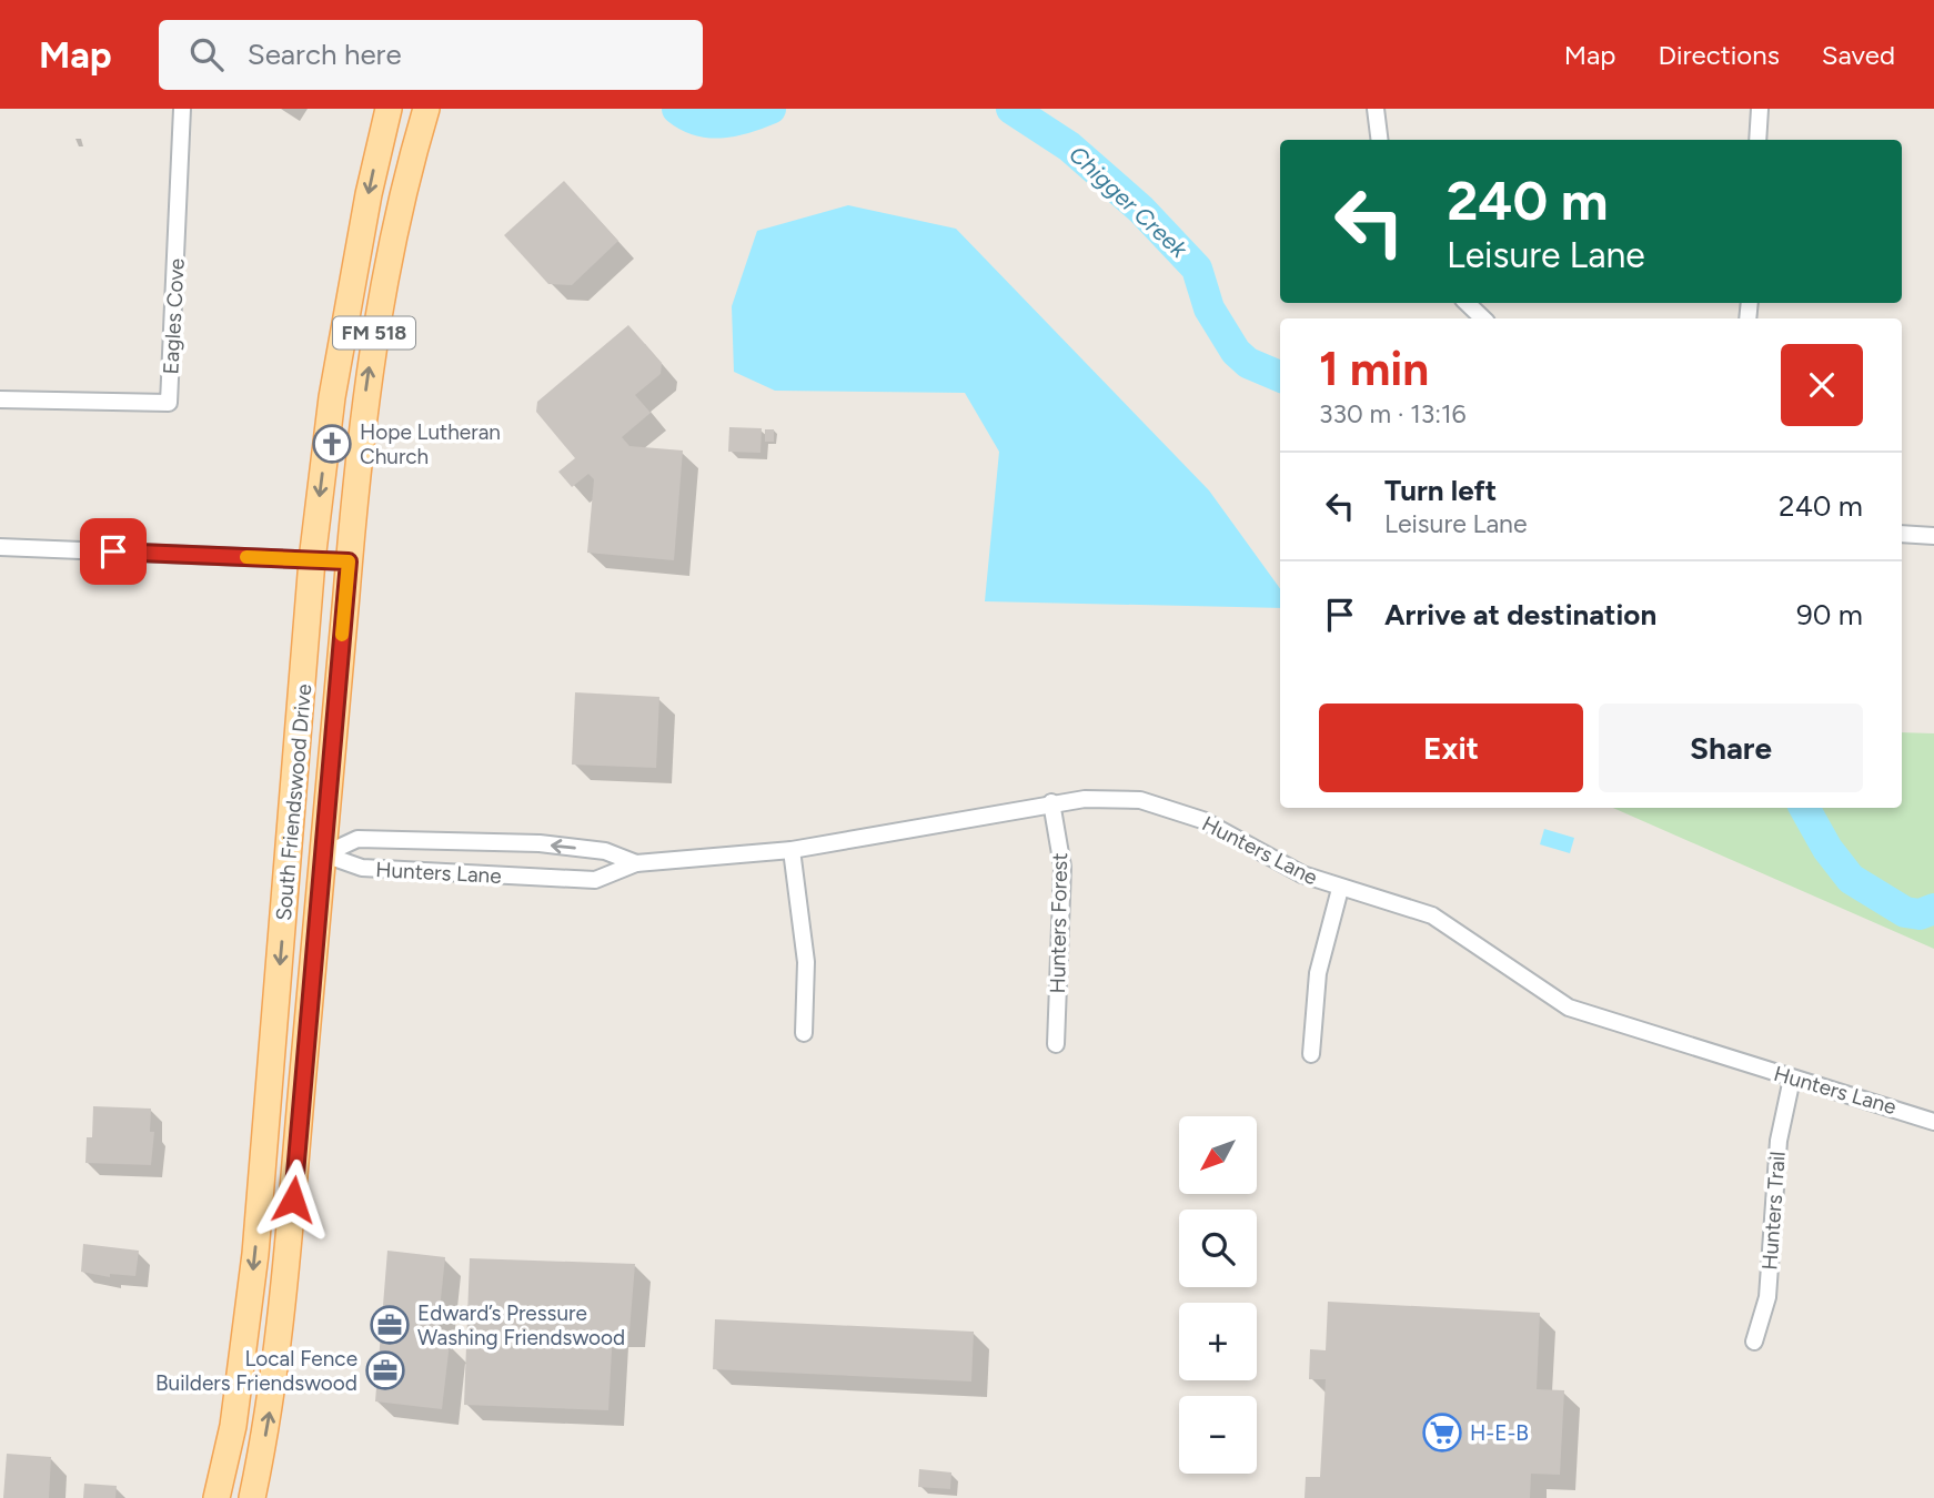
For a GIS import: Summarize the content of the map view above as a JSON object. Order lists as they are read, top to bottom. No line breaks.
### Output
{"streets":{"main road":["FM 518","South Friendswood Drive"],"street":["Eagles Cove","Hunters Lane","Hunters Forest","Hunters Trail"]},"crossings":[["South Friendswood Drive","Hunters Lane"],["Hunters Lane","Hunters Forest"],["Hunters Lane","Hunters Trail"]],"water":["Chigger Creek"],"places":{"church":["Hope Lutheran Church"],"office":["Edward’s Pressure Washing Friendswood","Local Fence Builders Friendswood"],"supermarket":["H-E-B"]},"north":"bottom left","page":{"header":"Map","search":"Search here","nav":["Map","Directions","Saved"],"turn":["240 m","Leisure Lane"],"heading":["1 min","330 m · 13:16"],"list":[{"name":"Turn left","note":"Leisure Lane","value":"240 m"},{"name":"Arrive at destination","value":"90 m"}],"buttons":["Exit","Share"],"map_buttons":["+","−"]}}
